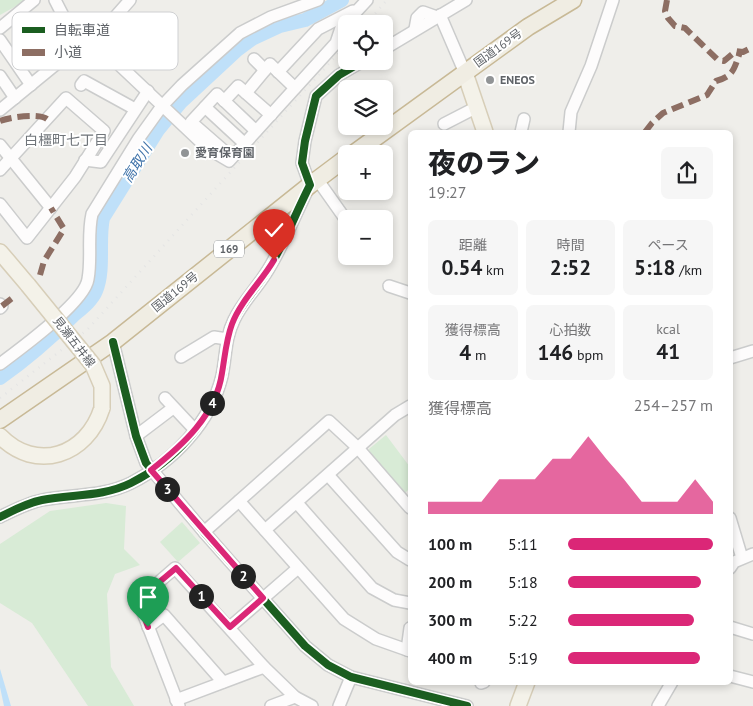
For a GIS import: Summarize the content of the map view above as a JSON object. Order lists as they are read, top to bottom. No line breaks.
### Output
{"streets":{"highway":["国道169号","169"],"main road":["見瀬五井線"]},"districts":["白橿町七丁目"],"water":["高取川"],"places":["ENEOS","愛育保育園"],"legend":["自転車道","小道"],"page":{"map_buttons":["+","−"],"heading":["夜のラン","19:27"],"stats":[["距離","0.54 km"],["時間","2:52"],["ペース","5:18 /km"],["獲得標高","4 m"],["心拍数","146 bpm"],["kcal","41"]],"chart":["獲得標高","254–257 m"],"pins":["4","3","2","1"],"list":[{"name":"100 m","note":"5:11"},{"name":"200 m","note":"5:18"},{"name":"300 m","note":"5:22"},{"name":"400 m","note":"5:19"}]}}
